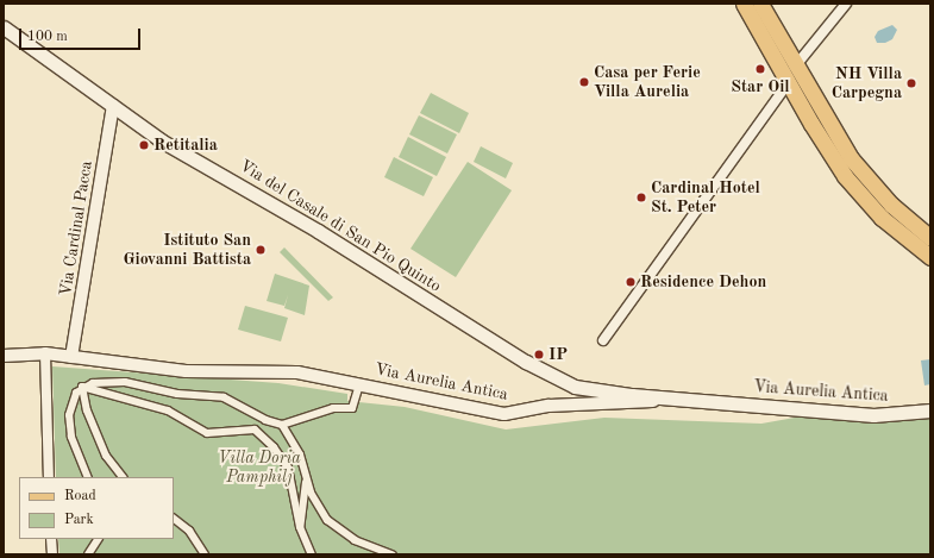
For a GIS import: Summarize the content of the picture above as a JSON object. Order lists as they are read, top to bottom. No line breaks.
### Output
{"streets":{"main road":["Via del Casale di San Pio Quinto","Via Aurelia Antica"],"street":["Via Cardinal Pacca"]},"crossings":[["Via del Casale di San Pio Quinto","Via Cardinal Pacca"],["Via del Casale di San Pio Quinto","Via Aurelia Antica"],["Via Cardinal Pacca","Via Aurelia Antica"]],"parks":["Villa Doria Pamphilj"],"places":["Star Oil","Casa per Ferie Villa Aurelia","NH Villa Carpegna","Retitalia","Cardinal Hotel St. Peter","Istituto San Giovanni Battista","Residence Dehon","IP"],"legend":["Road","Park"],"scale_bar":"100 m"}
